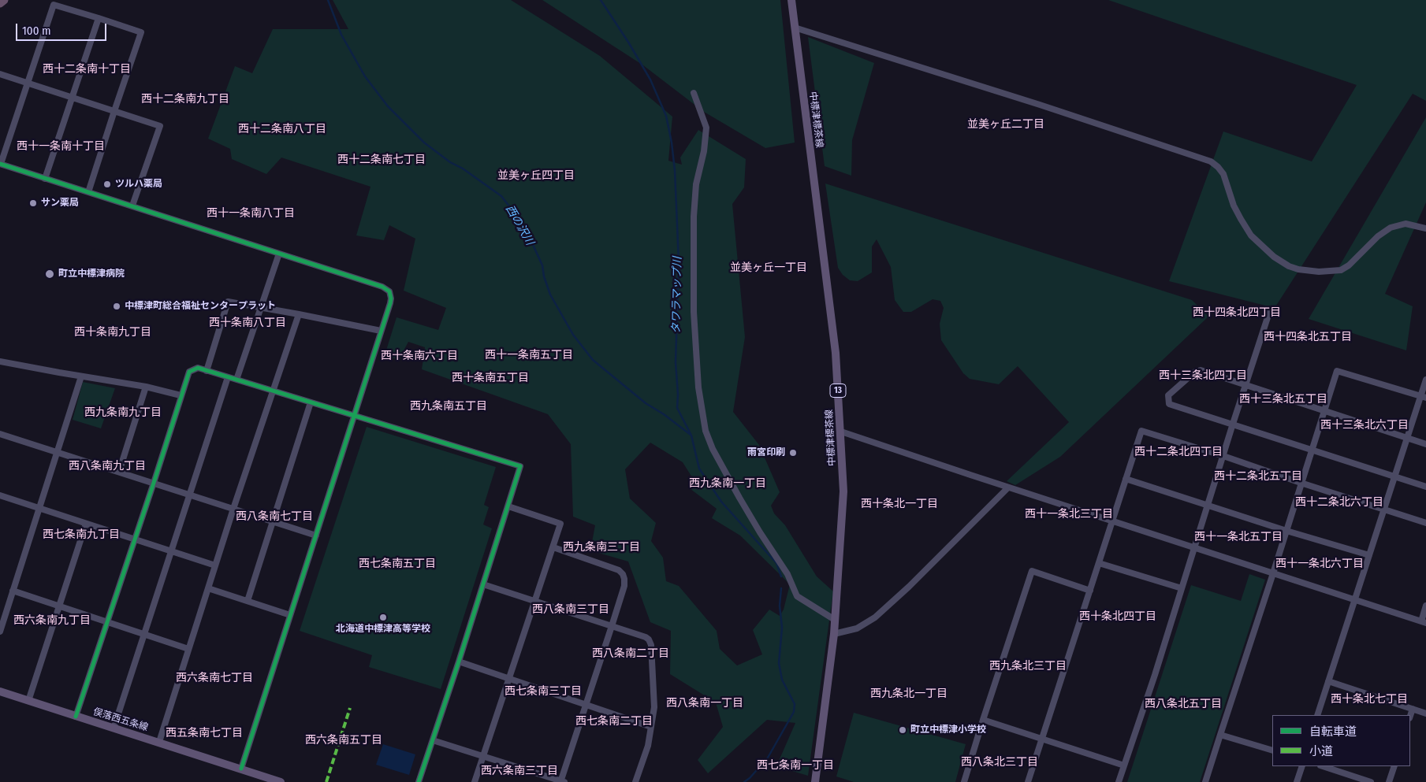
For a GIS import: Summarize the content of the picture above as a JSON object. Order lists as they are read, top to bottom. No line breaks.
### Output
{"streets":{"main road":["中標津標茶線","13","俣落西五条線"]},"districts":["西十二条南十丁目","西十二条南九丁目","並美ヶ丘二丁目","西十二条南八丁目","西十一条南十丁目","西十二条南七丁目","並美ヶ丘四丁目","西十一条南八丁目","並美ヶ丘一丁目","西十四条北四丁目","西十条南八丁目","西十条南九丁目","西十四条北五丁目","西十一条南五丁目","西十条南六丁目","西十三条北四丁目","西十条南五丁目","西十三条北五丁目","西九条南五丁目","西九条南九丁目","西十三条北六丁目","西十二条北四丁目","西八条南九丁目","西十二条北五丁目","西九条南一丁目","西十二条北六丁目","西十条北一丁目","西十一条北三丁目","西八条南七丁目","西七条南九丁目","西十一条北五丁目","西九条南三丁目","西七条南五丁目","西十一条北六丁目","西八条南三丁目","西十条北四丁目","西六条南九丁目","西八条南二丁目","西九条北三丁目","西六条南七丁目","西七条南三丁目","西九条北一丁目","西十条北七丁目","西八条南一丁目","西八条北五丁目","西七条南二丁目","西五条南七丁目","西六条南五丁目","西八条北三丁目","西七条南一丁目","西六条南三丁目"],"water":["西の沢川","タワラマップ川"],"places":["ツルハ薬局","サン薬局","町立中標津病院","中標津町総合福祉センタープラット","雨宮印刷","北海道中標津高等学校","町立中標津小学校"],"legend":["自転車道","小道"],"scale_bar":"100 m"}
